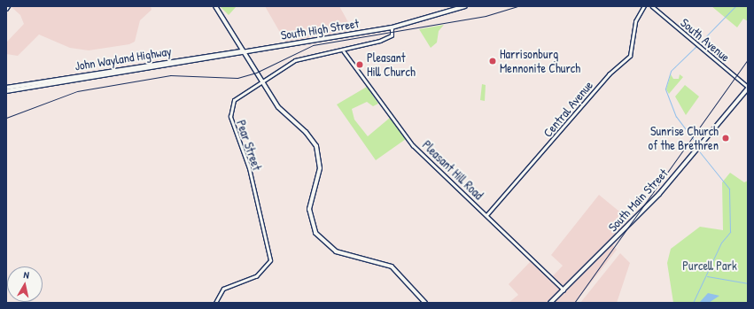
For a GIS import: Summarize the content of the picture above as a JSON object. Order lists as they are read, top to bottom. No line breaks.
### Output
{"streets":{"main road":["South High Street","John Wayland Highway","South Main Street"],"street":["South Avenue","Central Avenue","Pear Street","Pleasant Hill Road"]},"crossings":[["South High Street","John Wayland Highway"],["South High Street","Pear Street"],["South Avenue","South Main Street"],["Central Avenue","Pleasant Hill Road"],["Pear Street","Pleasant Hill Road"],["Pleasant Hill Road","South Main Street"]],"parks":["Purcell Park"],"places":["Harrisonburg Mennonite Church","Pleasant Hill Church","Sunrise Church of the Brethren"],"north":"top"}
